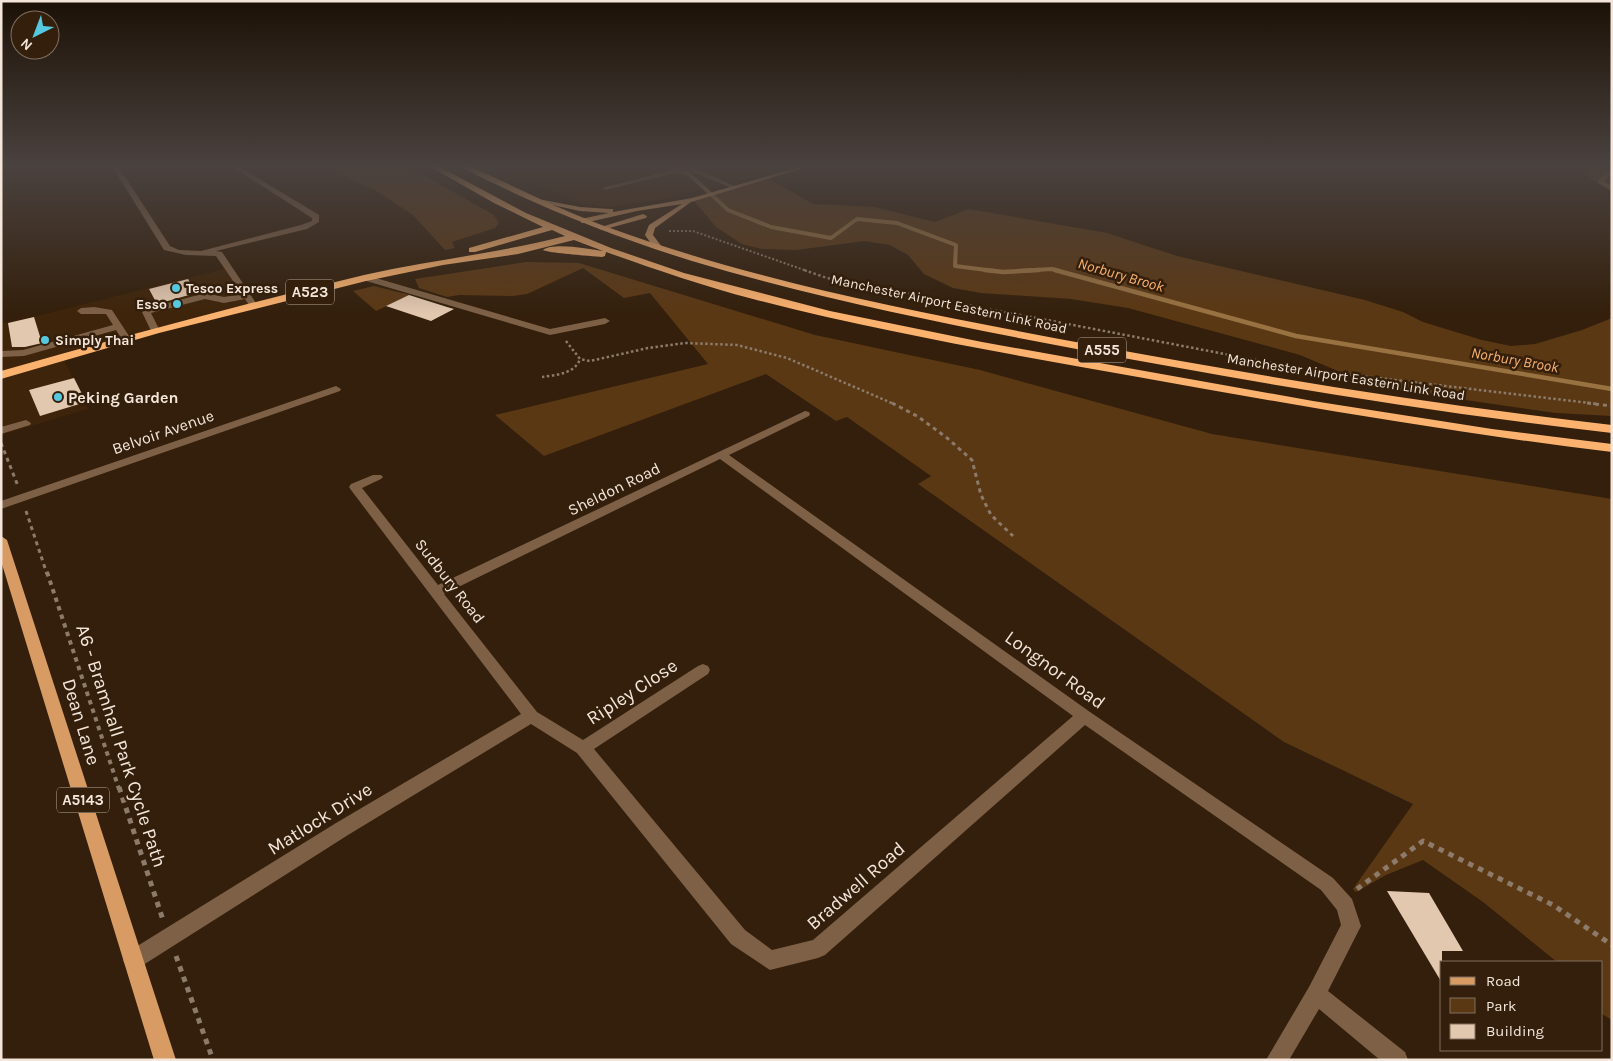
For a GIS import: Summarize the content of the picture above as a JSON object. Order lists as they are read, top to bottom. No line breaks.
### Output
{"streets":{"highway":["A523","Manchester Airport Eastern Link Road","A555"],"main road":["Dean Lane","A5143"],"street":["Belvoir Avenue","Sheldon Road","Sudbury Road","Longnor Road","Ripley Close","Matlock Drive","Bradwell Road"],"path":["A6 - Bramhall Park Cycle Path"]},"crossings":[["A523","Manchester Airport Eastern Link Road"],["A523","A555"],["Manchester Airport Eastern Link Road","A555"],["Belvoir Avenue","A6 - Bramhall Park Cycle Path"],["Sheldon Road","Sudbury Road"],["Sheldon Road","Longnor Road"],["Sudbury Road","Matlock Drive"],["Sudbury Road","Bradwell Road"],["Longnor Road","Bradwell Road"],["Ripley Close","Bradwell Road"],["Dean Lane","Matlock Drive"],["A6 - Bramhall Park Cycle Path","Matlock Drive"],["Matlock Drive","Bradwell Road"]],"water":["Norbury Brook"],"places":["Tesco Express","Esso","Simply Thai","Peking Garden"],"legend":["Road","Park","Building"],"north":"bottom left"}
